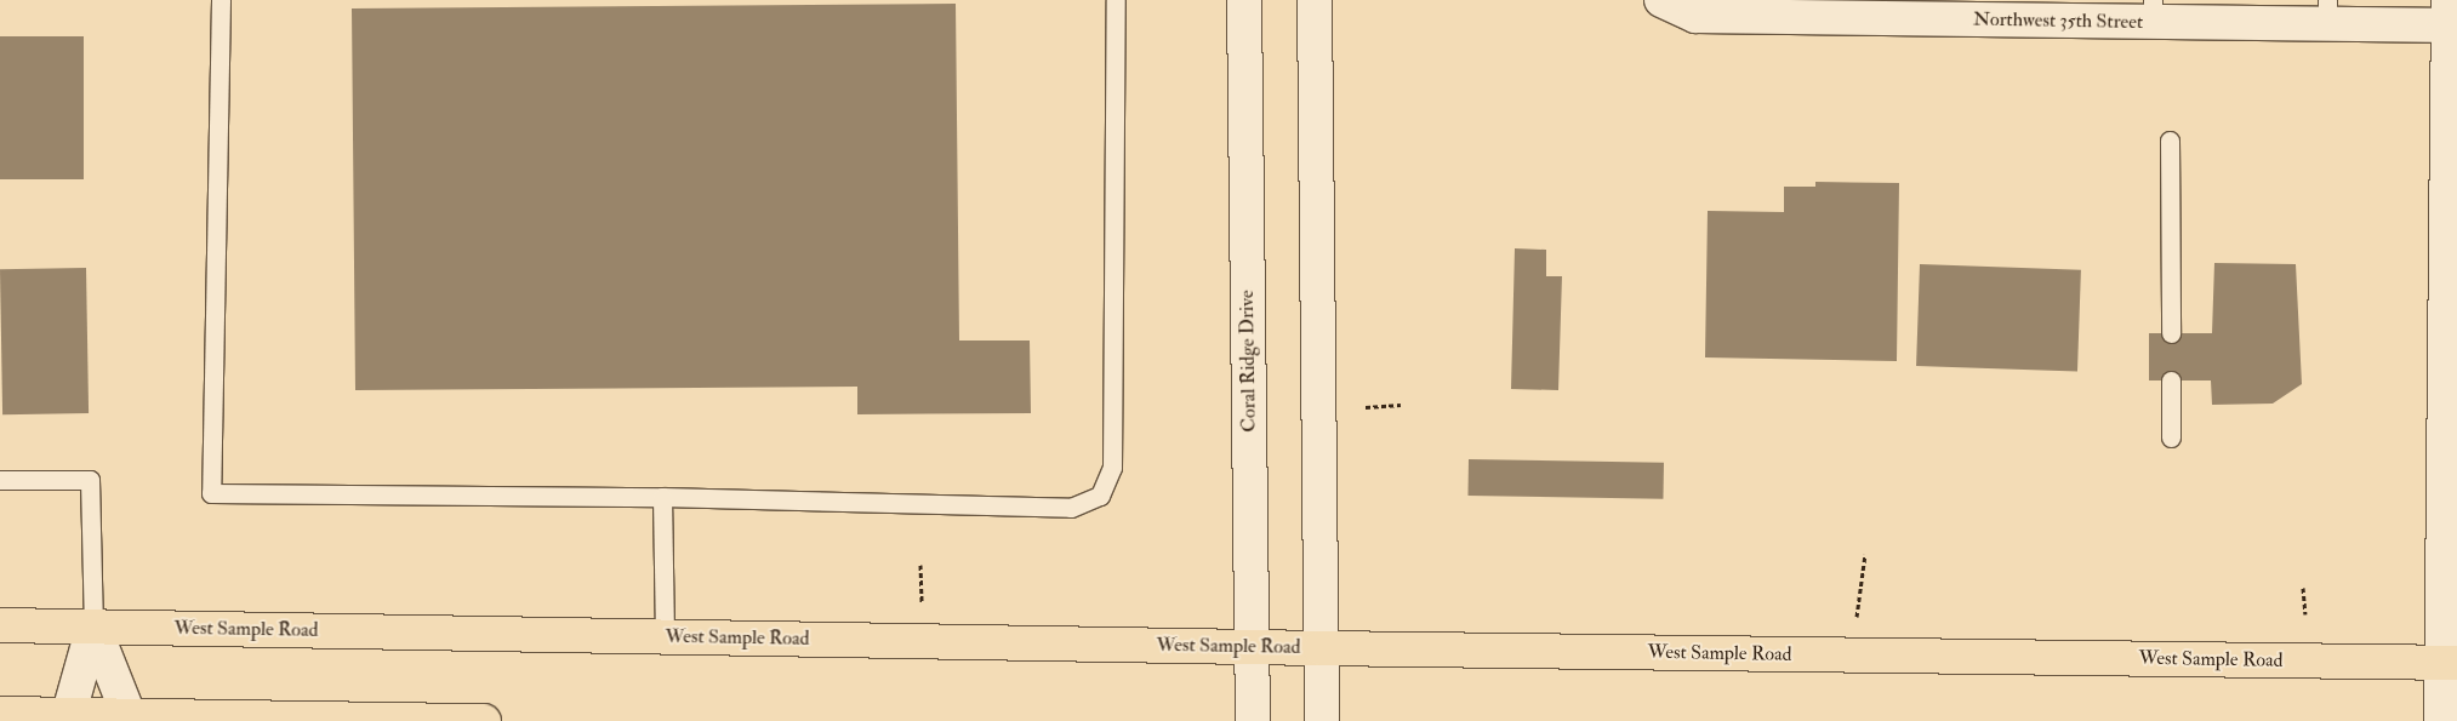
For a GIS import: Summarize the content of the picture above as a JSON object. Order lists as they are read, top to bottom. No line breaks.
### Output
{"streets":{"main road":["West Sample Road"],"street":["Northwest 35th Street","Coral Ridge Drive"]},"crossings":[["Coral Ridge Drive","West Sample Road"]]}
